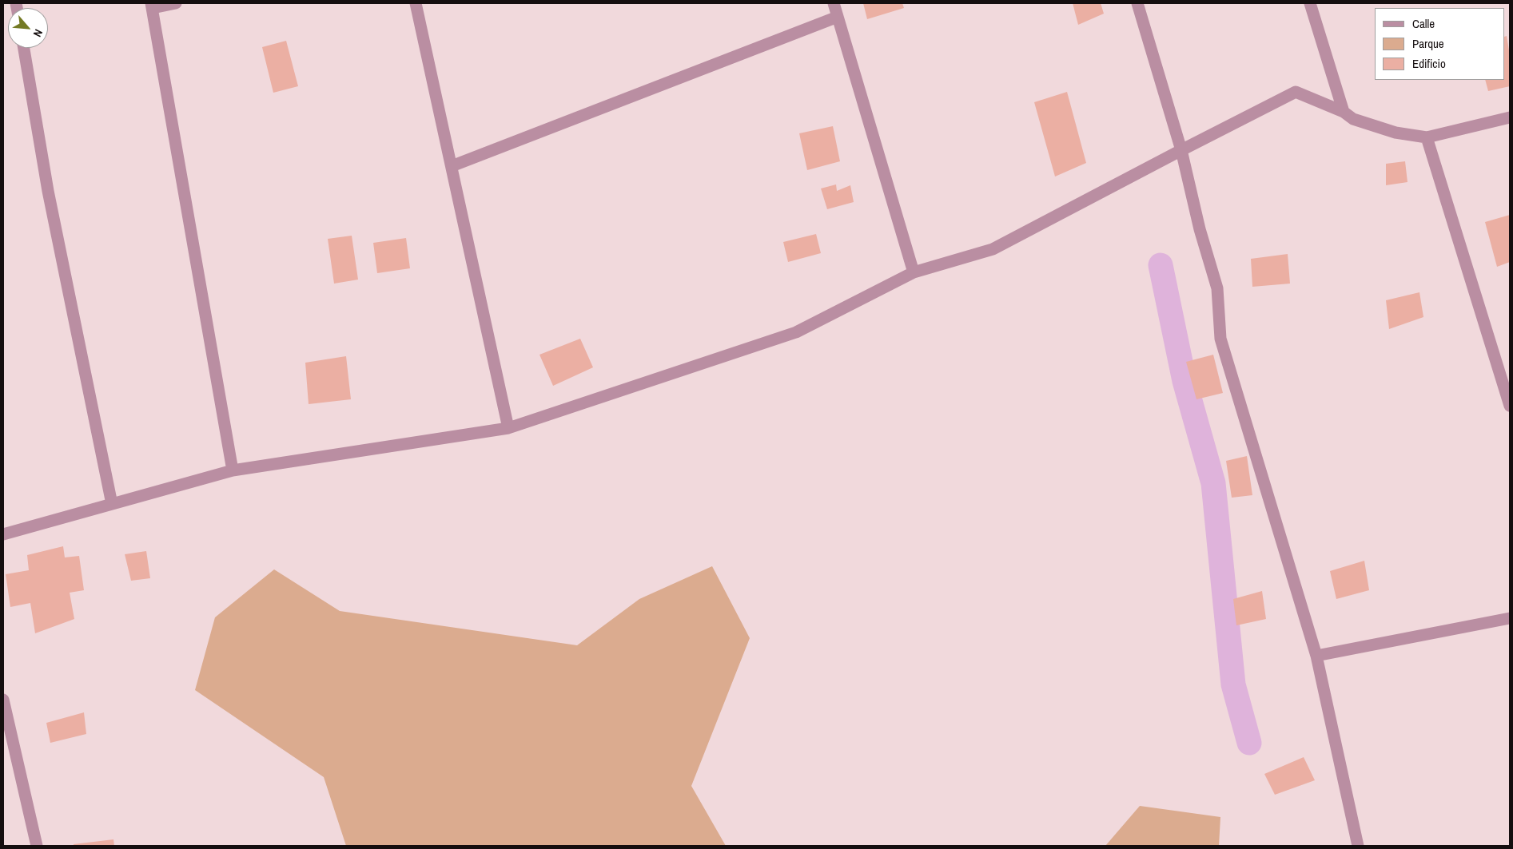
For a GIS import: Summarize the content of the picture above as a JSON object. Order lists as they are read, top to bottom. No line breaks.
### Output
{"legend":["Calle","Parque","Edificio"],"north":"bottom right"}
